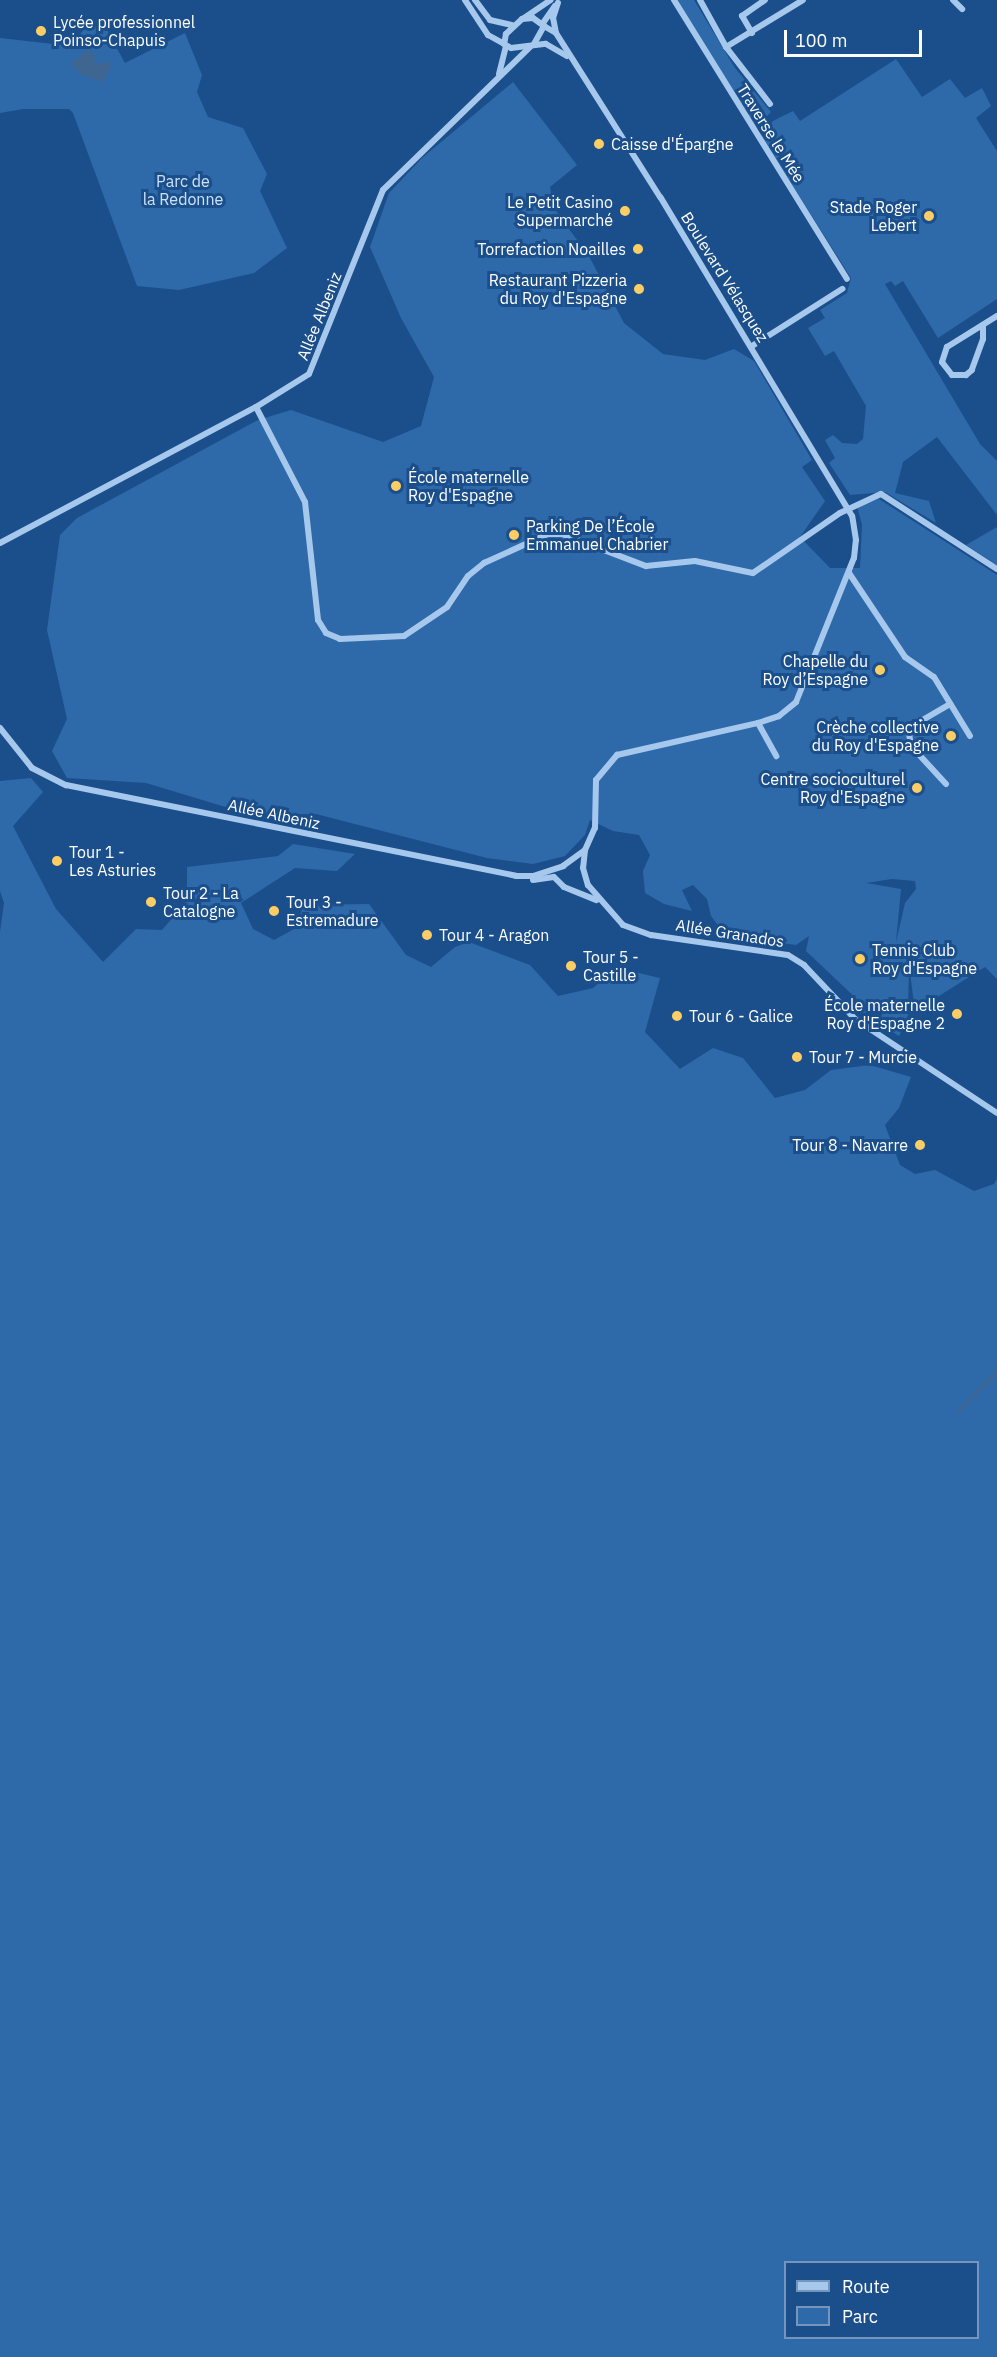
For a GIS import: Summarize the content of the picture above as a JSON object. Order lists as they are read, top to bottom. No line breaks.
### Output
{"streets":{"street":["Traverse le Mée","Boulevard Vélasquez","Allée Albeniz","Allée Granados"]},"crossings":[["Boulevard Vélasquez","Allée Albeniz"],["Allée Albeniz","Allée Granados"]],"parks":["Parc de la Redonne"],"places":["Lycée professionnel Poinso-Chapuis","Caisse d'Épargne","Le Petit Casino Supermarché","Stade Roger Lebert","Torrefaction Noailles","Restaurant Pizzeria du Roy d'Espagne","École maternelle Roy d'Espagne","Parking De l’École Emmanuel Chabrier","Chapelle du Roy d’Espagne","Crèche collective du Roy d'Espagne","Centre socioculturel Roy d'Espagne","Tour 1 - Les Asturies","Tour 2 - La Catalogne","Tour 3 - Estremadure","Tour 4 - Aragon","Tennis Club Roy d'Espagne","Tour 5 - Castille","École maternelle Roy d'Espagne 2","Tour 6 - Galice","Tour 7 - Murcie","Tour 8 - Navarre"],"legend":["Route","Parc"],"scale_bar":"100 m"}
